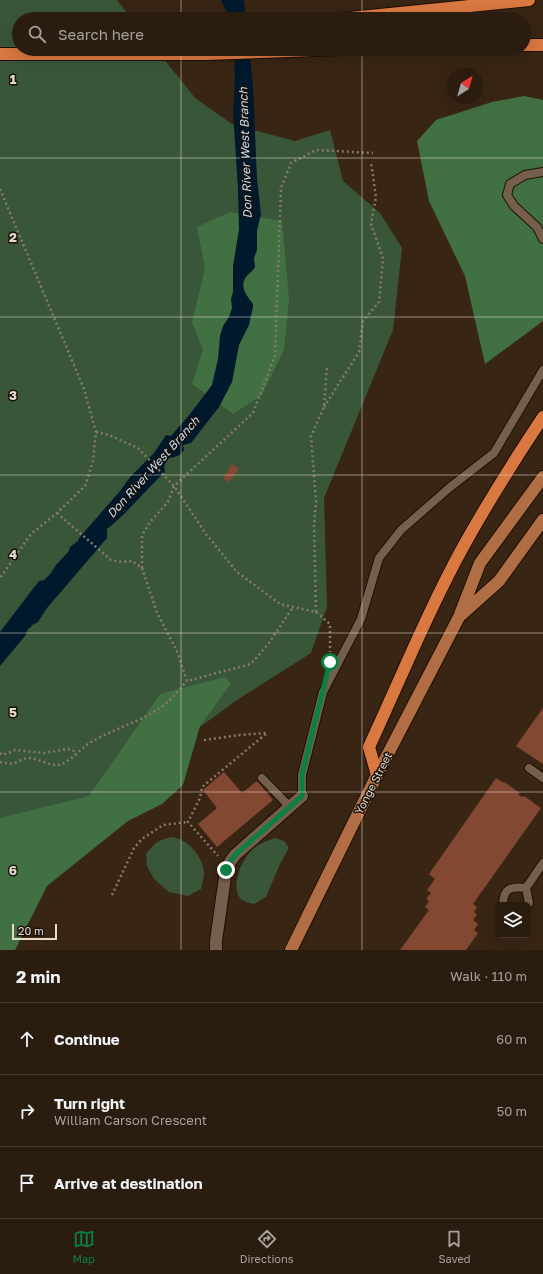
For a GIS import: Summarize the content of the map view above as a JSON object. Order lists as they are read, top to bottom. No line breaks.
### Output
{"streets":{"main road":["Yonge Street"]},"water":["Don River West Branch"],"scale_bar":"20 m","north":"top right","page":{"search":"Search here","scale":"20 m","heading":["2 min","Walk · 110 m"],"list":[["Continue","60 m"],["Turn right","William Carson Crescent","50 m"],"Arrive at destination"],"nav":["Map","Directions","Saved"]},"grid":{"rows":["1","2","3","4","5","6"]}}
